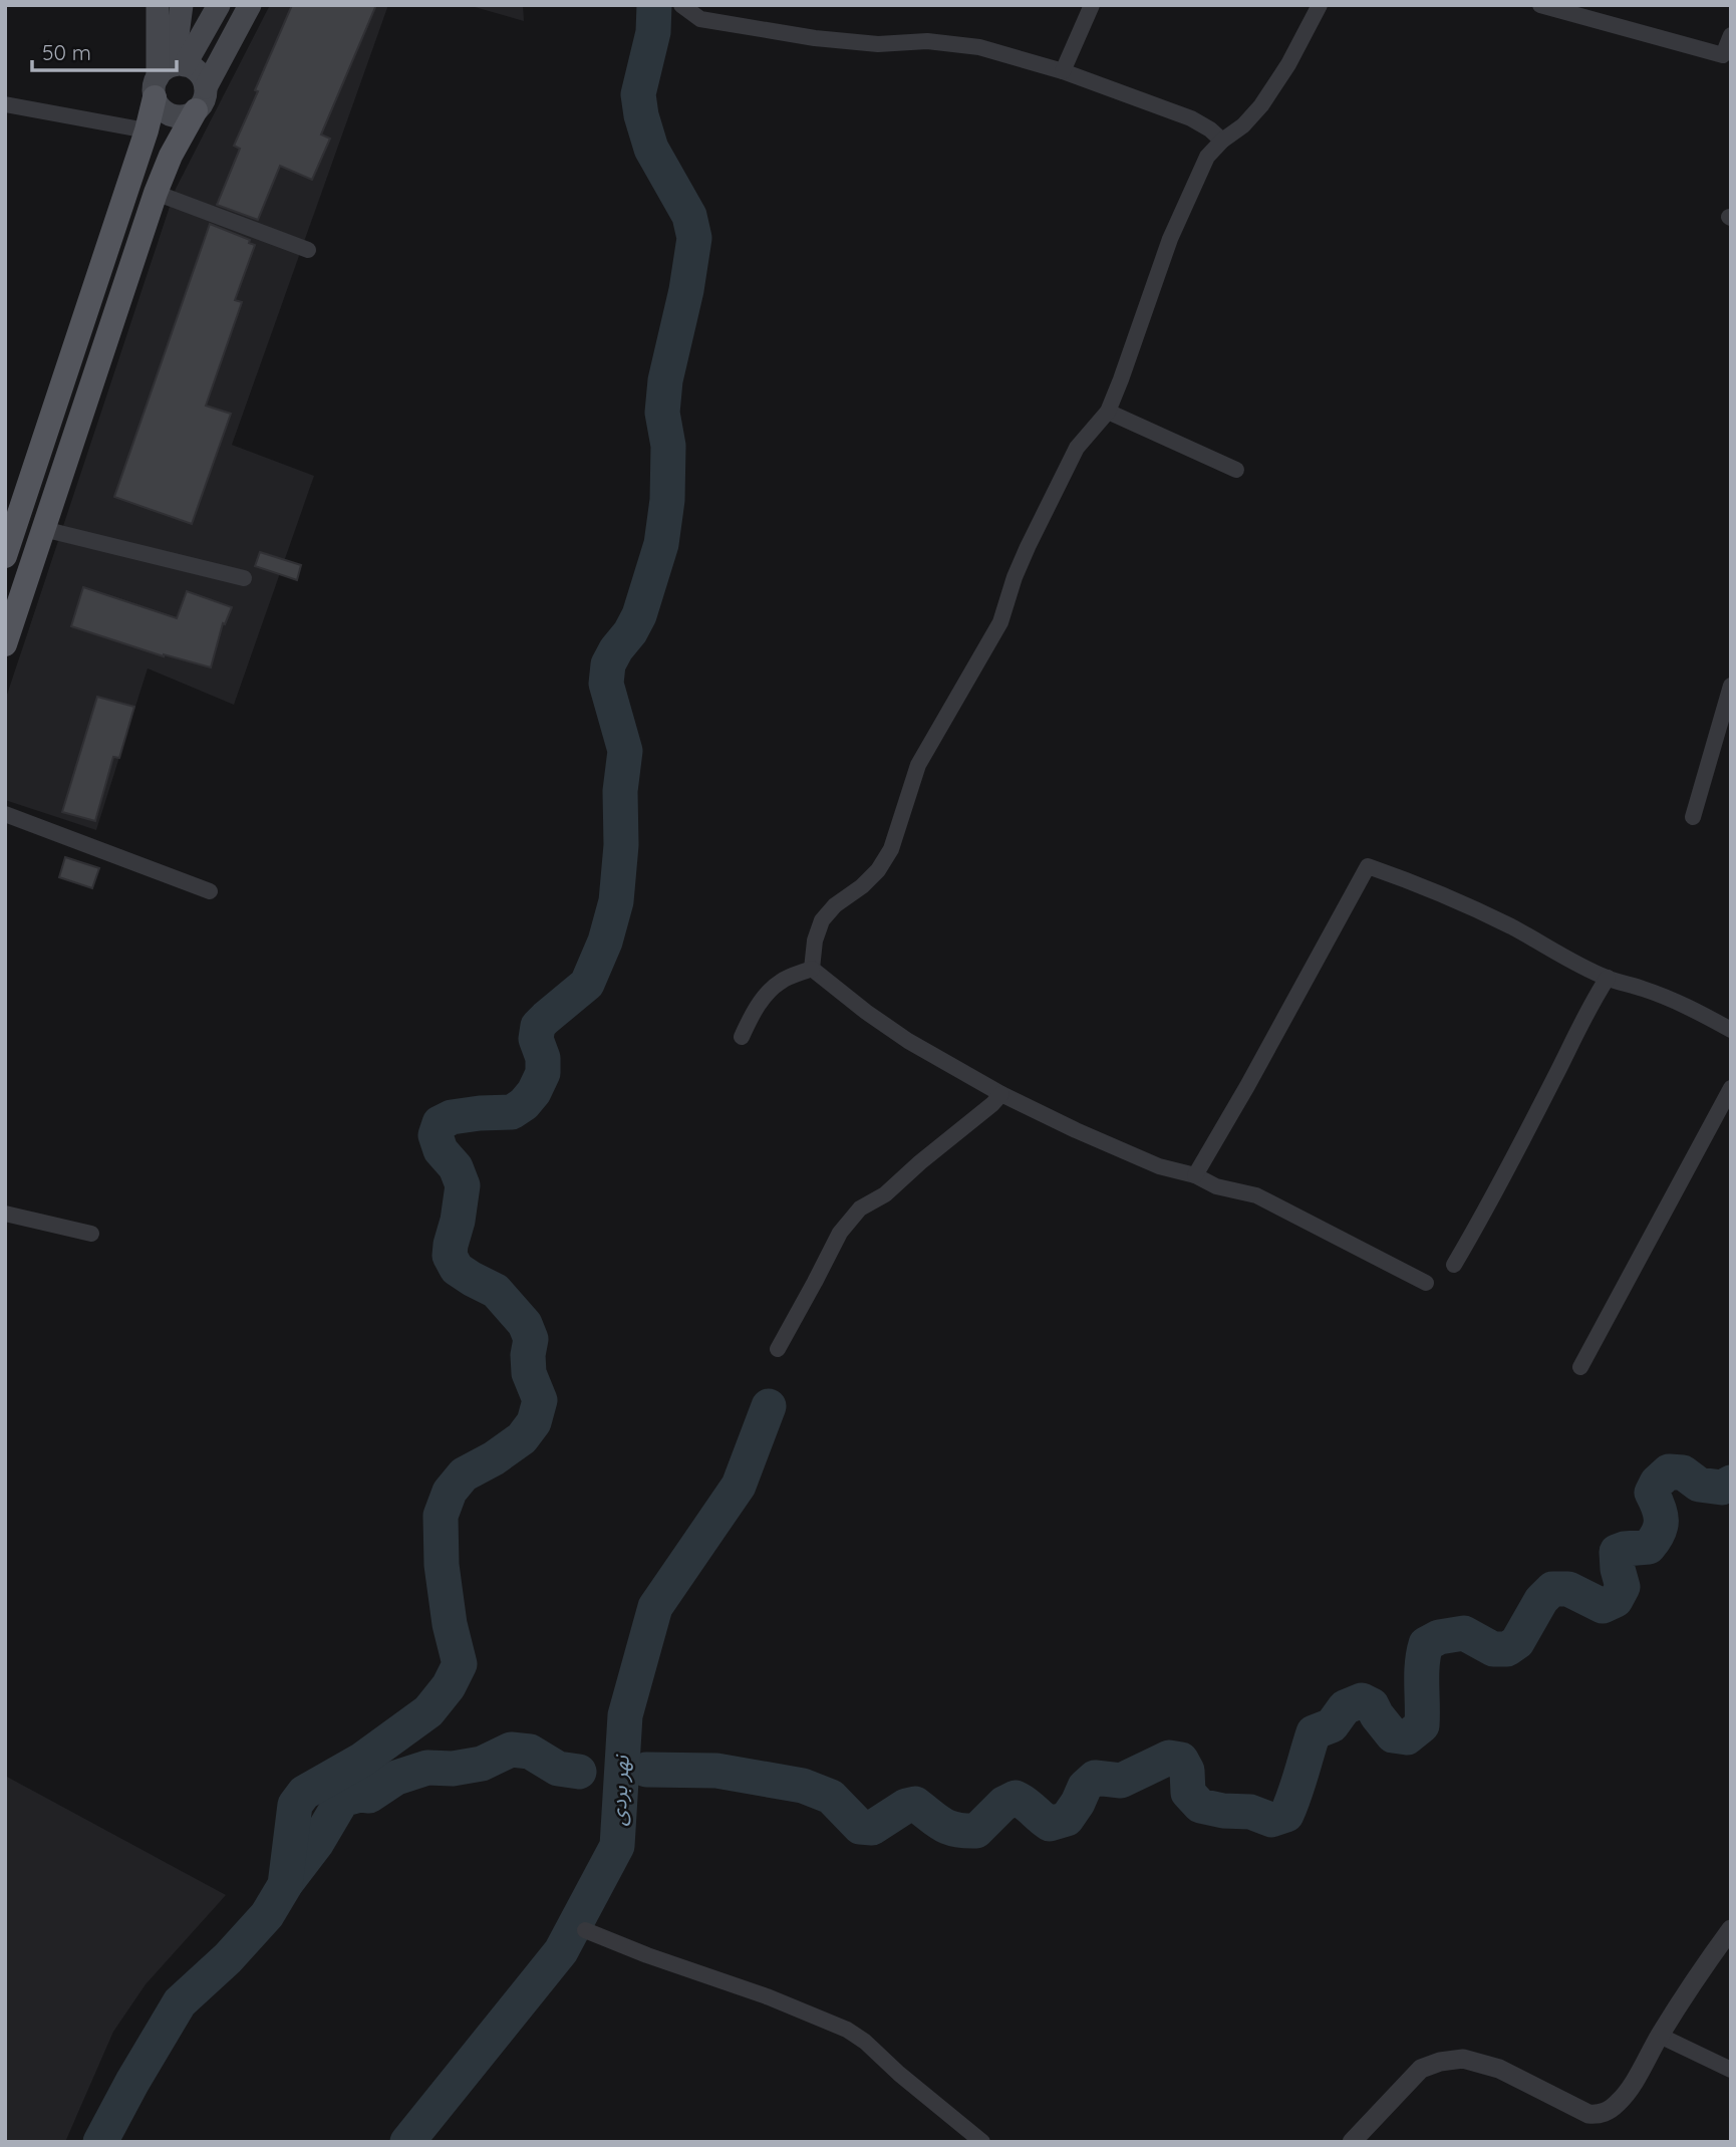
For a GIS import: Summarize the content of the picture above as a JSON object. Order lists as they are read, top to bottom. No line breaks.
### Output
{"water":["نهر بردى"],"scale_bar":"50 m"}
